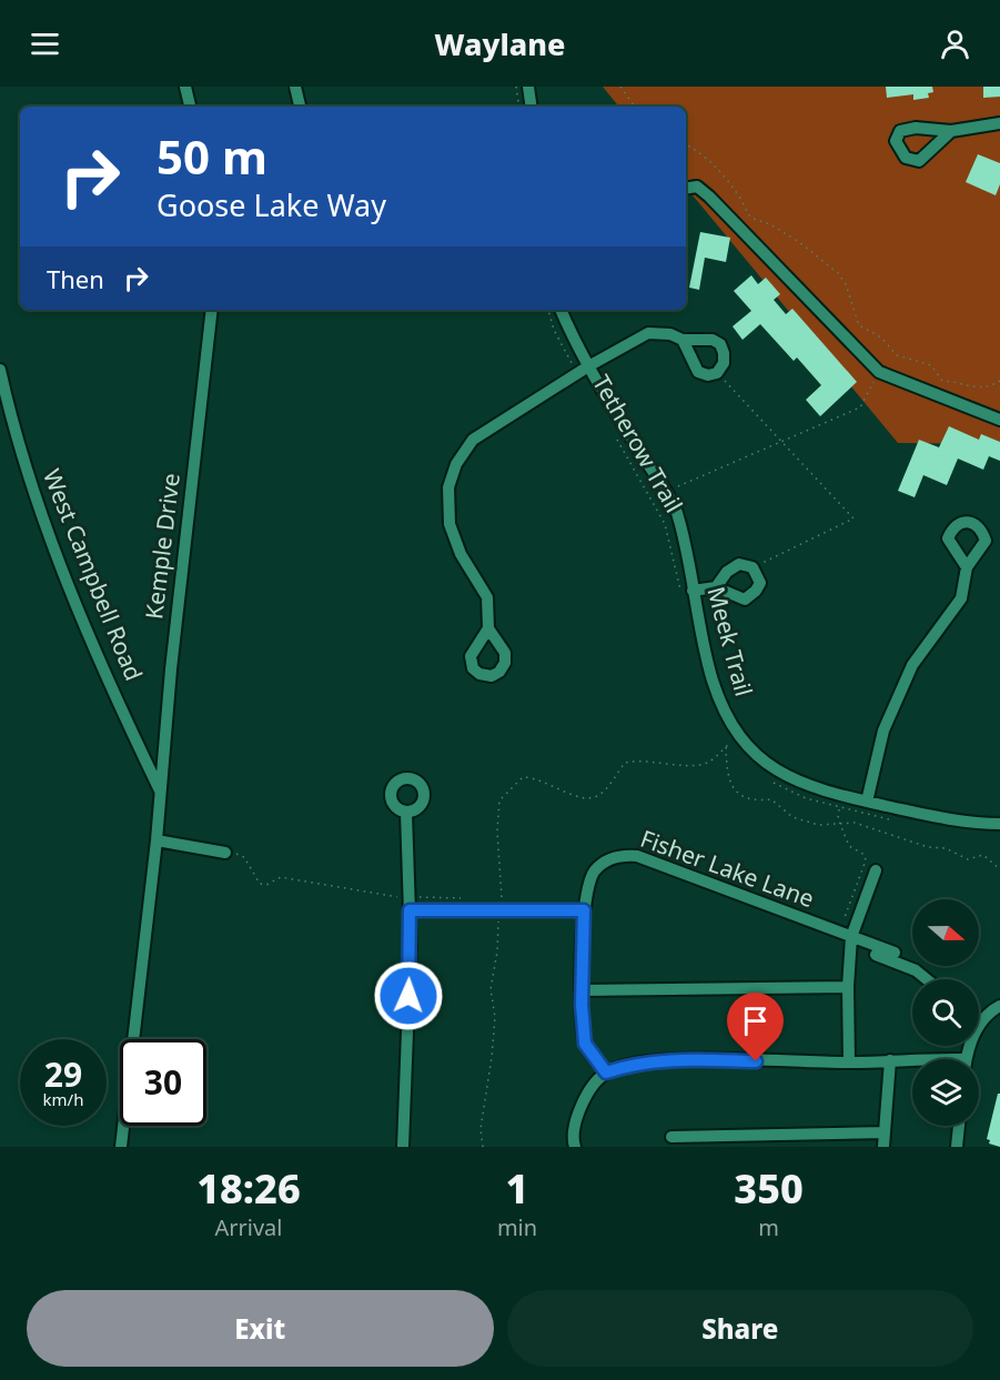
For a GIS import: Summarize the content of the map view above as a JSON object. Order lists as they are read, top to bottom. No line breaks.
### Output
{"streets":{"street":["Kemple Drive","West Campbell Road","Meek Trail","Fisher Lake Lane"],"path":["Tetherow Trail"]},"crossings":[["Tetherow Trail","Meek Trail"],["Kemple Drive","West Campbell Road"]],"north":"right","page":{"header":"Waylane","turn":["50 m","Goose Lake Way"],"then":"Then","speed":"29 km/h","limit":"30","eta":["18:26","Arrival","1","min","350","m"],"buttons":["Exit","Share"]}}
